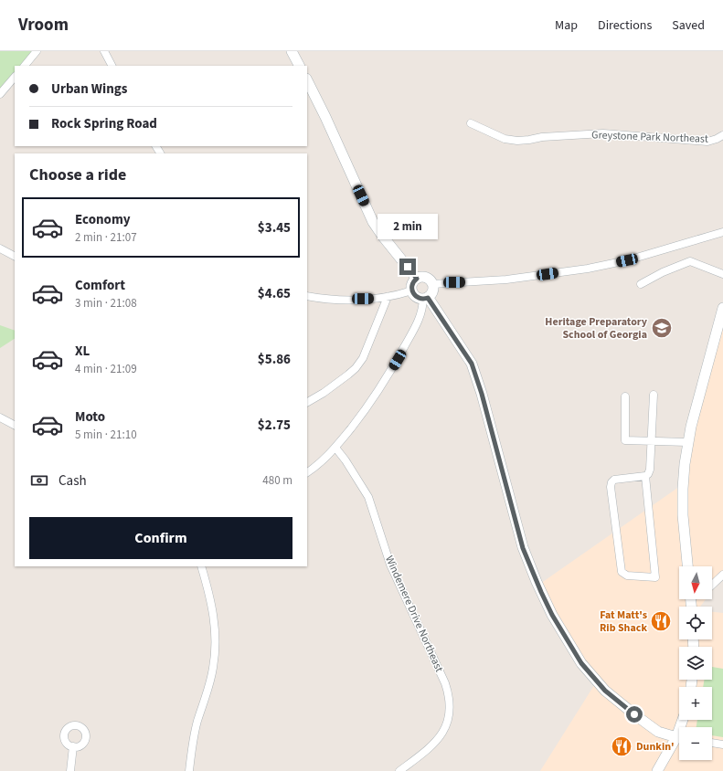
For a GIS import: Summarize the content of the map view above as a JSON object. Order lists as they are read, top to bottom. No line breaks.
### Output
{"streets":{"street":["Greystone Park Northeast","Windemere Drive Northeast"]},"places":{"school or university":["Heritage Preparatory School of Georgia"],"restaurant":["Fat Matt's Rib Shack","Dunkin'"]},"north":"bottom","page":{"header":"Vroom","nav":["Map","Directions","Saved"],"banner":["Urban Wings","Rock Spring Road"],"heading":"Choose a ride","list":[{"name":"Economy","note":"2 min · 21:07","value":"$3.45"},{"name":"Comfort","note":"3 min · 21:08","value":"$4.65"},{"name":"XL","note":"4 min · 21:09","value":"$5.86"},{"name":"Moto","note":"5 min · 21:10","value":"$2.75"}],"bubble":"2 min","pay":["Cash","480 m"],"buttons":"Confirm","map_buttons":["+","−"]}}
